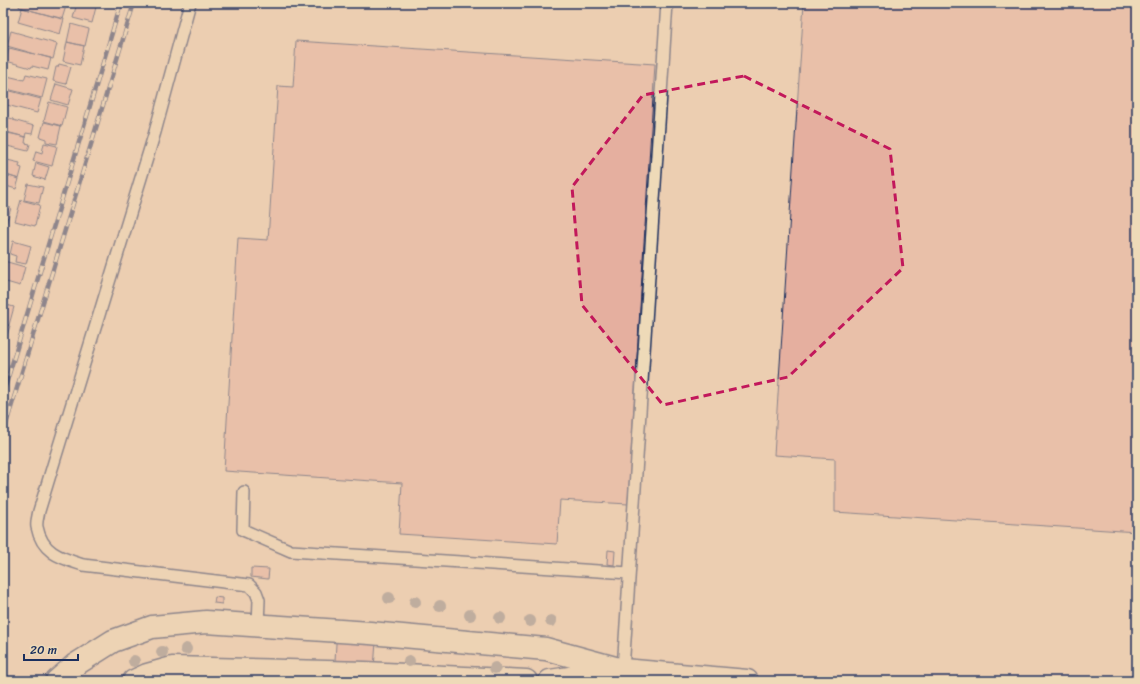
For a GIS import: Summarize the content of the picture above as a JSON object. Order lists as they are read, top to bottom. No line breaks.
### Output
{"scale_bar":"20 m"}
